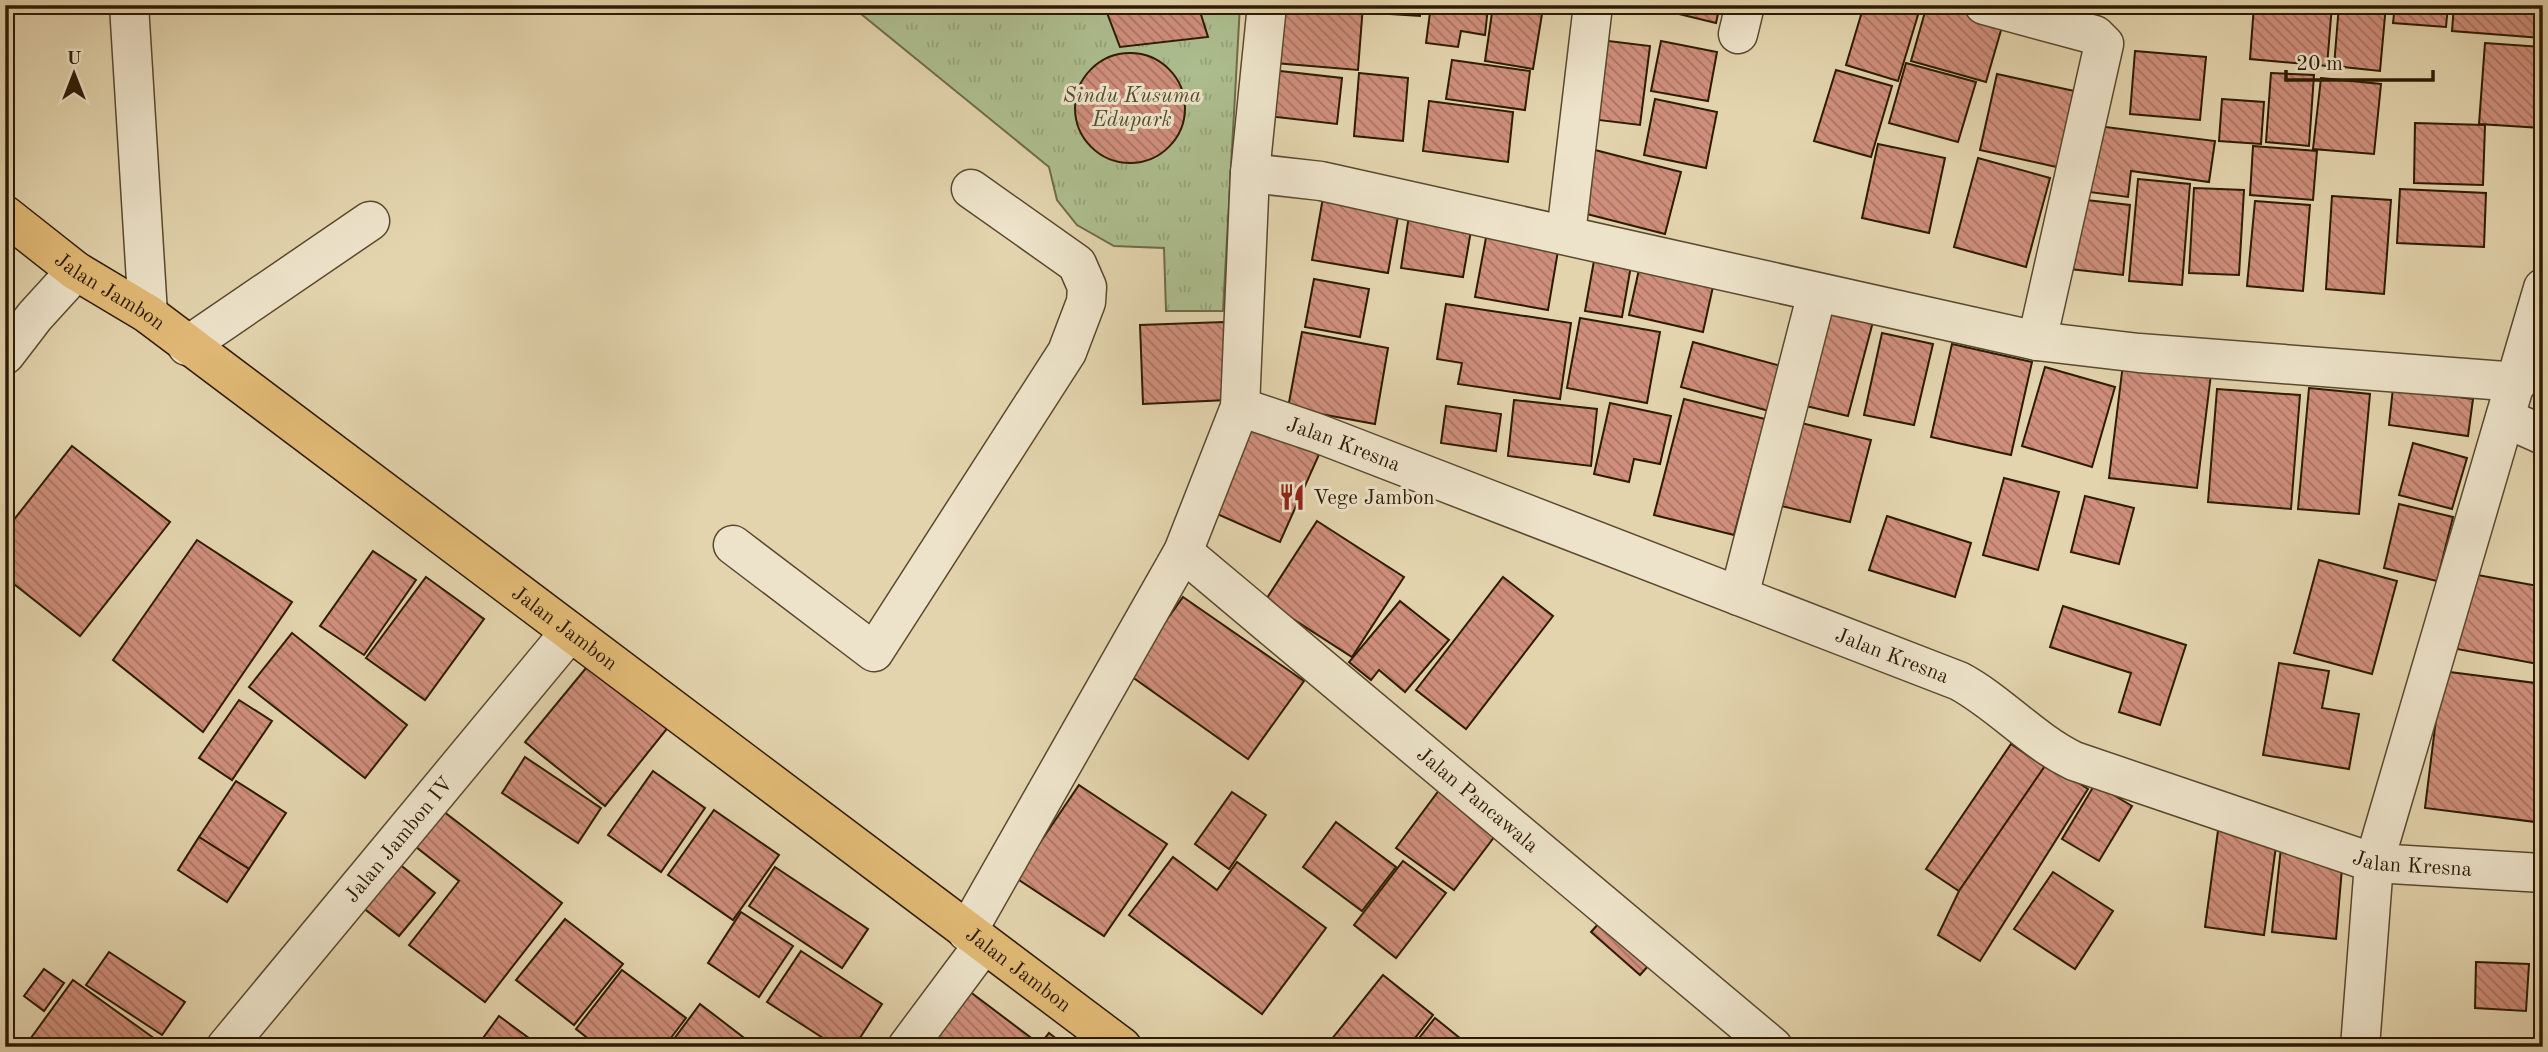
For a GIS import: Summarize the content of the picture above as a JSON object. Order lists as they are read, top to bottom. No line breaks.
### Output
{"streets":{"main road":["Jalan Jambon"],"street":["Jalan Kresna","Jalan Pancawala","Jalan Jambon IV"]},"crossings":[["Jalan Jambon","Jalan Jambon IV"]],"parks":["Sindu Kusuma Edupark"],"places":{"restaurant":["Vege Jambon"]},"scale_bar":"20 m","north":"top"}
